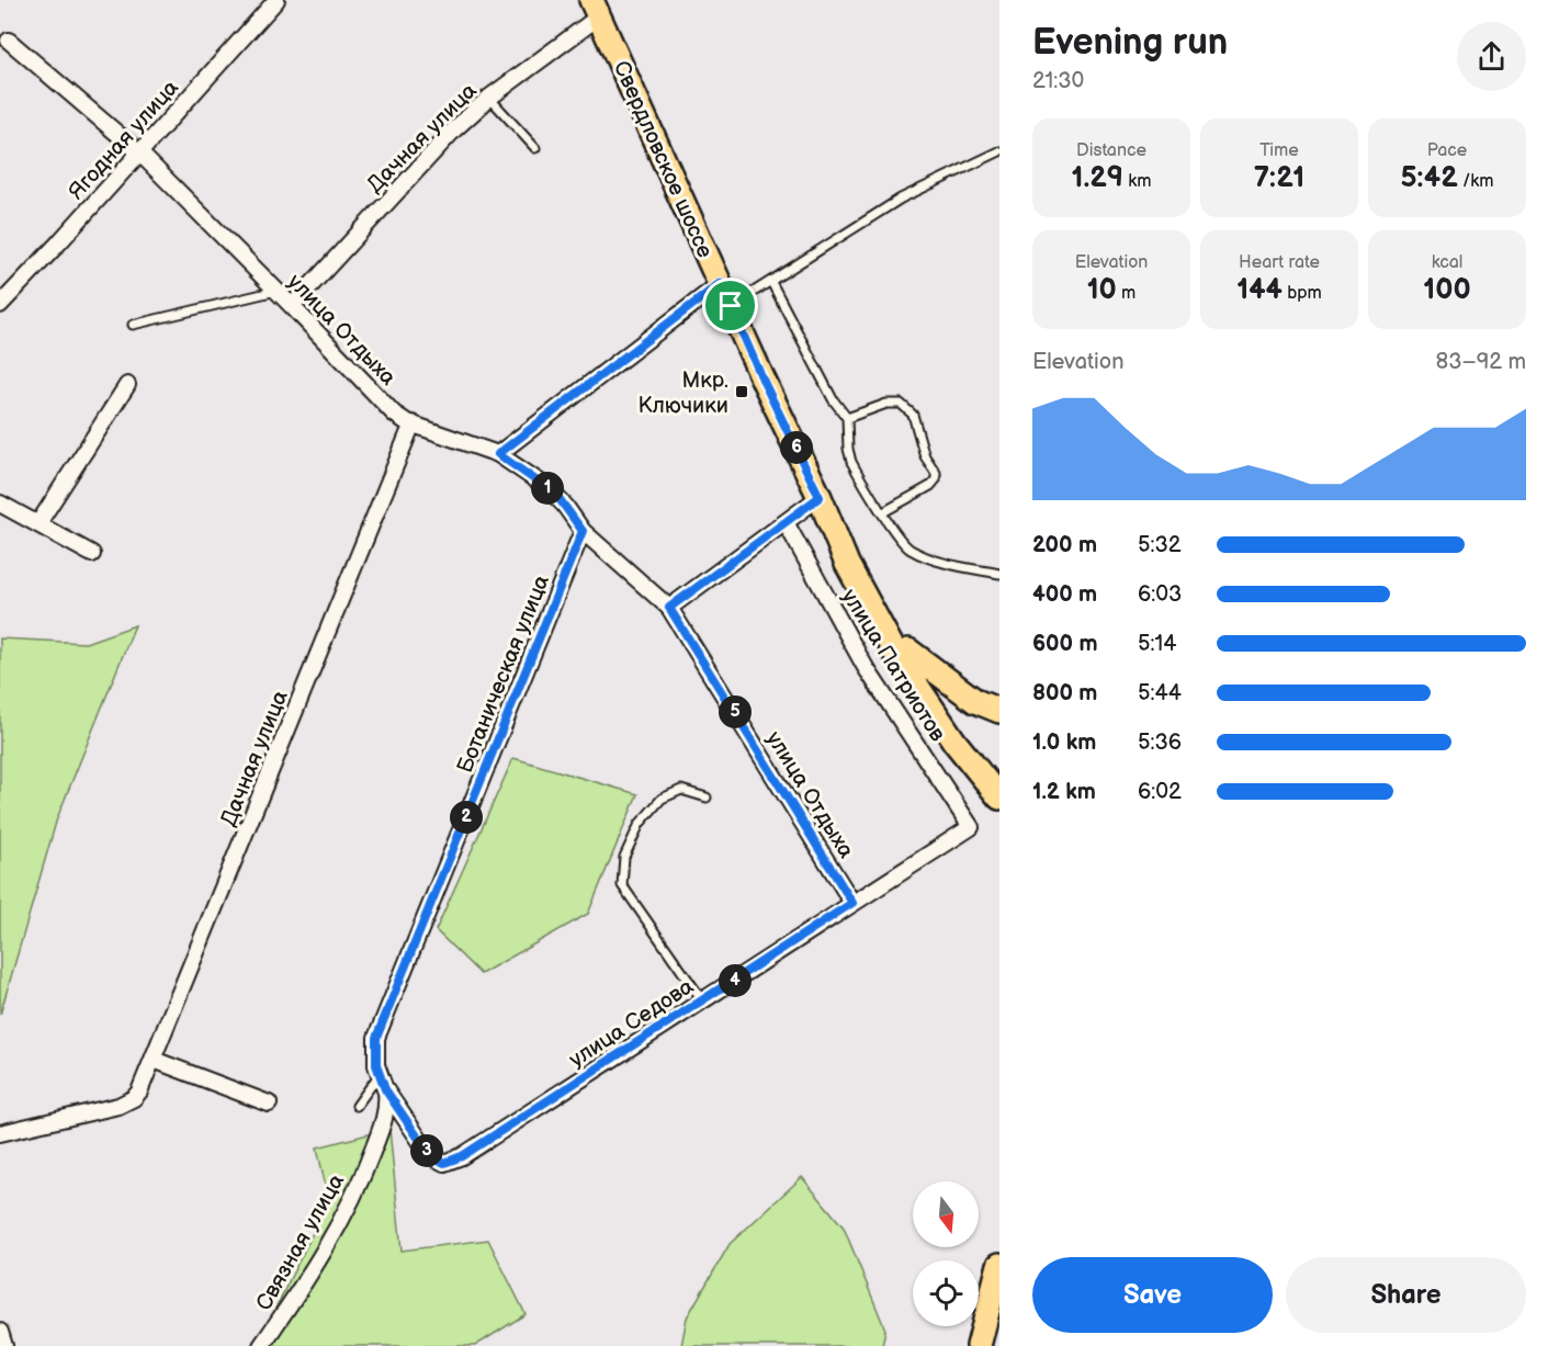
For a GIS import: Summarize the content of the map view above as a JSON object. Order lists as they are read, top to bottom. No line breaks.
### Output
{"streets":{"main road":["Свердловское шоссе"],"street":["Дачная улица","Ягодная улица","улица Отдыха","улица Патриотов","Ботаническая улица","улица Седова","Связная улица"]},"crossings":[["Дачная улица","Свердловское шоссе"],["Дачная улица","улица Отдыха"],["Ягодная улица","улица Отдыха"],["улица Отдыха","Ботаническая улица"],["улица Отдыха","улица Седова"],["улица Патриотов","улица Седова"],["Ботаническая улица","улица Седова"],["Ботаническая улица","Связная улица"],["улица Седова","Связная улица"]],"places":{"transit":["Мкр. Ключики"]},"north":"bottom","page":{"heading":["Evening run","21:30"],"stats":[["Distance","1.29 km"],["Time","7:21"],["Pace","5:42 /km"],["Elevation","10 m"],["Heart rate","144 bpm"],["kcal","100"]],"chart":["Elevation","83–92 m"],"pins":["6","1","5","2","4","3"],"list":[{"name":"200 m","note":"5:32"},{"name":"400 m","note":"6:03"},{"name":"600 m","note":"5:14"},{"name":"800 m","note":"5:44"},{"name":"1.0 km","note":"5:36"},{"name":"1.2 km","note":"6:02"}],"buttons":["Save","Share"]}}
